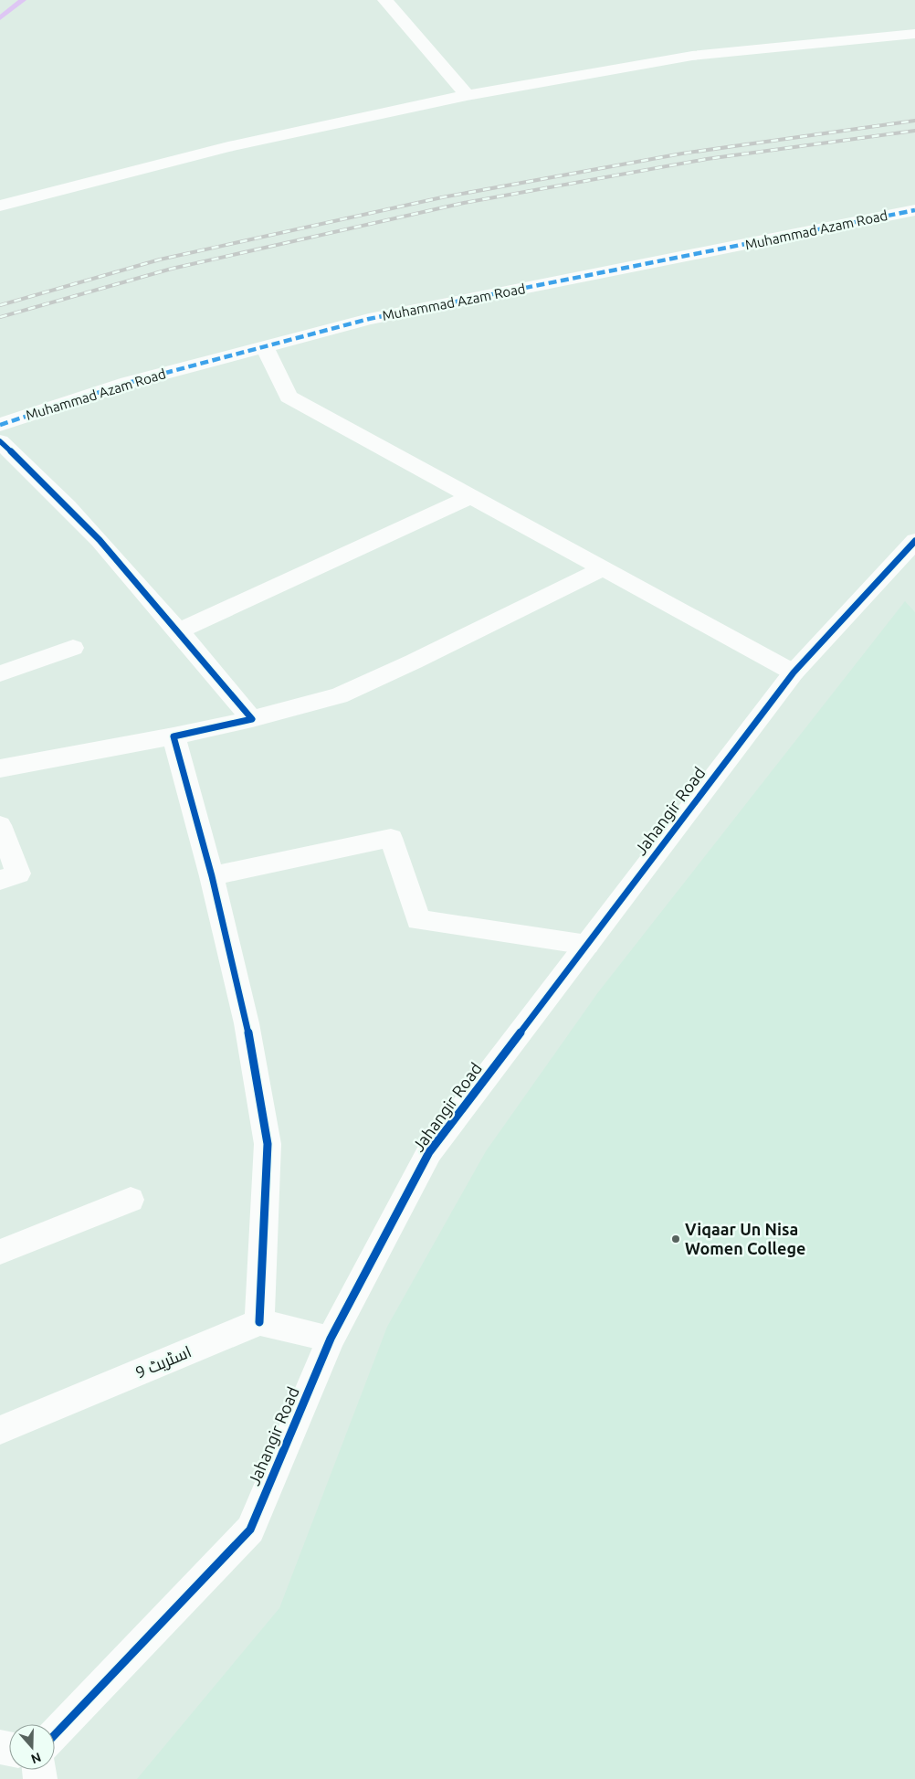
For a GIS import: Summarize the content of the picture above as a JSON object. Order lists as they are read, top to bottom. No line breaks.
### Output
{"streets":{"street":["Muhammad Azam Road","Jahangir Road","اسٹریٹ 9"]},"places":["Viqaar Un Nisa Women College"],"north":"bottom"}
